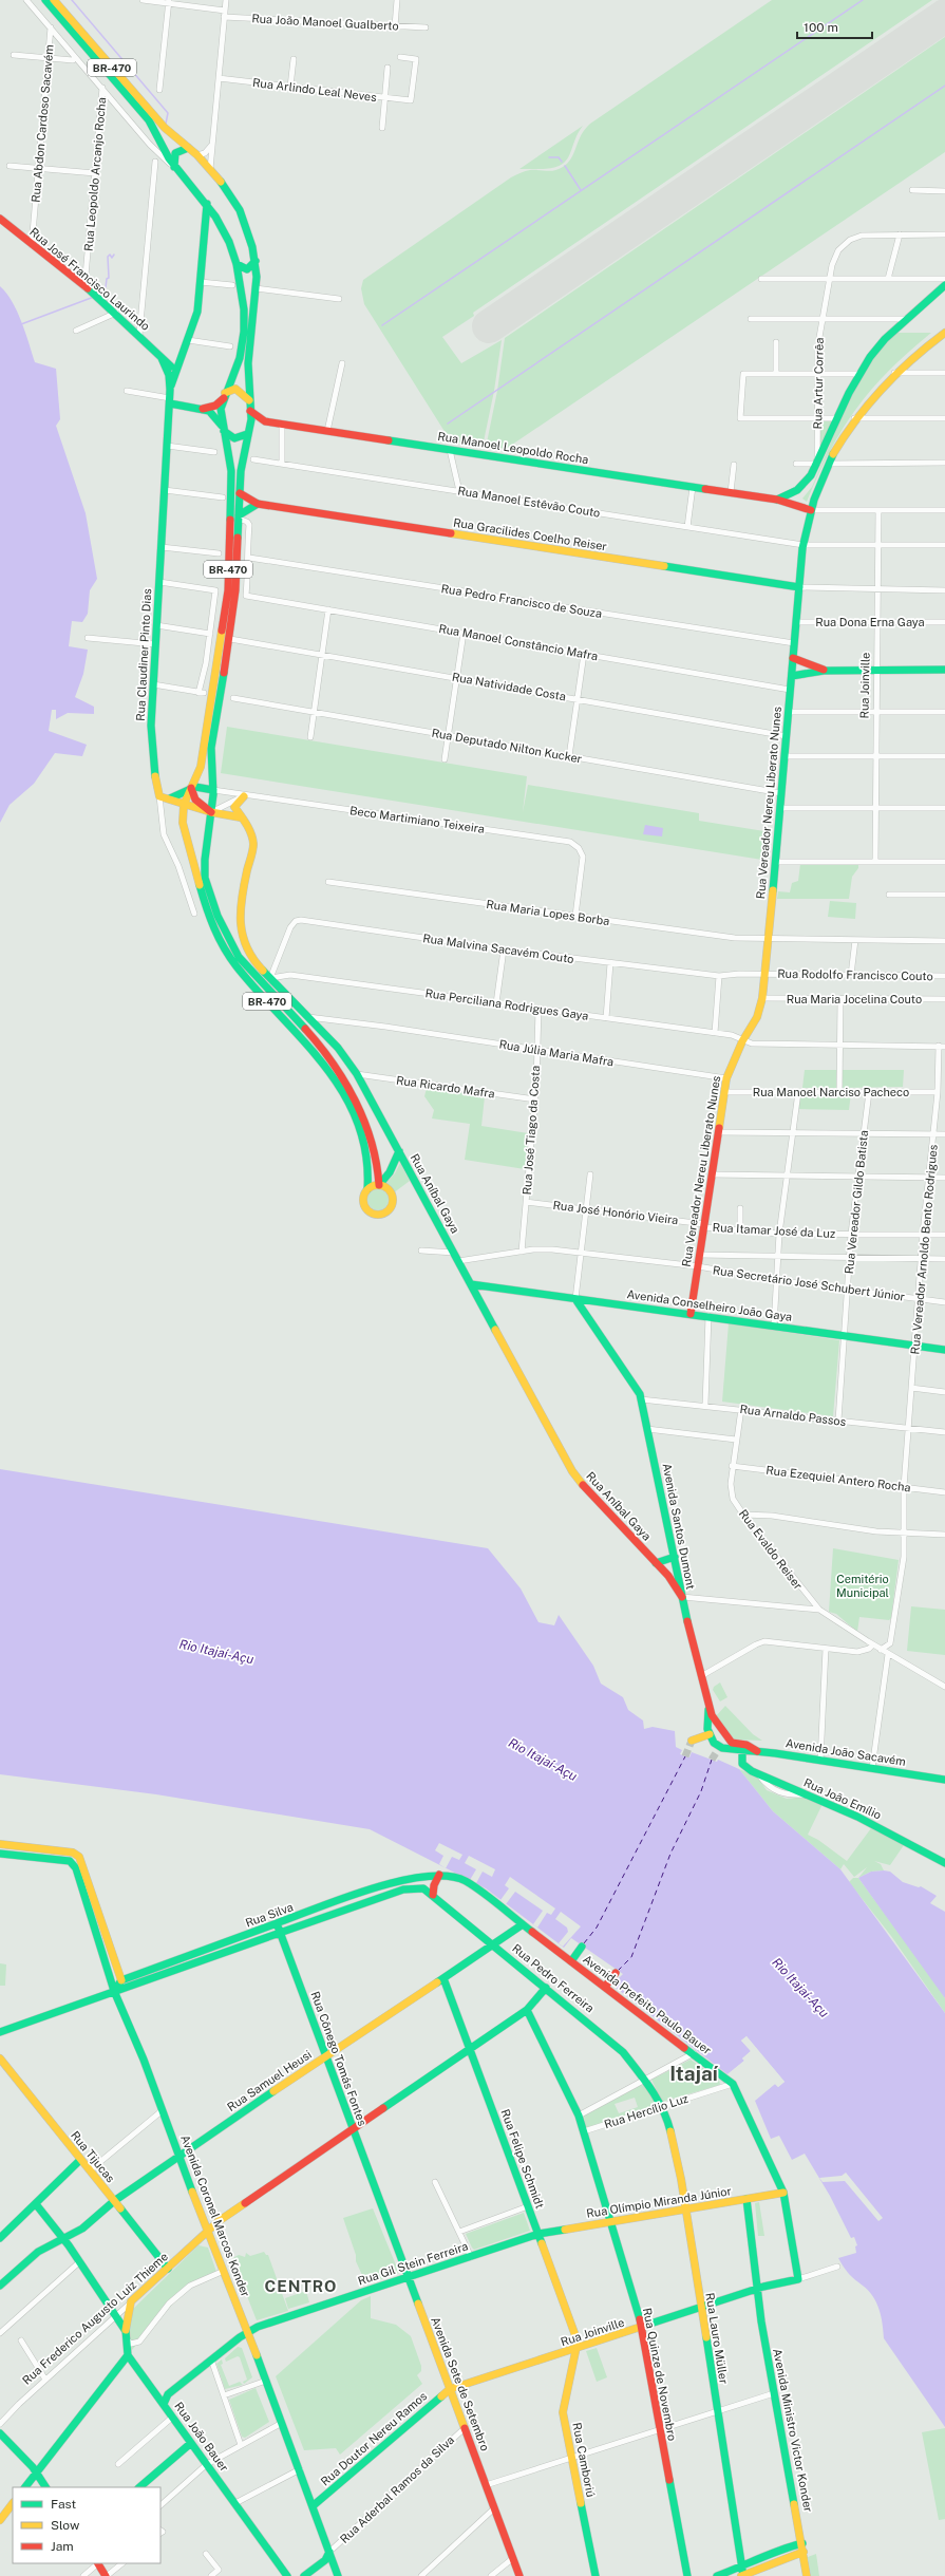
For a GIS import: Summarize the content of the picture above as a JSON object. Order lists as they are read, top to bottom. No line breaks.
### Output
{"streets":{"main road":["BR-470","Rua José Francisco Laurindo","Rua Manoel Leopoldo Rocha","Rua Gracilides Coelho Reiser","Rua Claudiner Pinto Dias","Rua Joinville","Rua Vereador Nereu Liberato Nunes","Rua Aníbal Gaya","Avenida Conselheiro João Gaya","Avenida Santos Dumont","Avenida João Sacavém","Rua João Emílio","Rua Silva","Rua Pedro Ferreira","Avenida Prefeito Paulo Bauer","Rua Cônego Tomás Fontes","Rua Samuel Heusi","Rua Tijucas","Rua Felipe Schmidt","Rua Olímpio Miranda Júnior","Avenida Coronel Marcos Konder","Rua Gil Stein Ferreira","Rua Frederico Augusto Luiz Thieme","Rua Lauro Müller","Rua Quinze de Novembro","Avenida Sete de Setembro","Avenida Ministro Victor Konder","Rua João Bauer","Rua Doutor Nereu Ramos","Rua Camboriú"],"street":["Rua João Manoel Gualberto","Rua Arlindo Leal Neves","Rua Abdon Cardoso Sacavém","Rua Leopoldo Arcanjo Rocha","Rua Artur Corrêa","Rua Manoel Estêvão Couto","Rua Pedro Francisco de Souza","Rua Dona Erna Gaya","Rua Manoel Constâncio Mafra","Rua Natividade Costa","Rua Deputado Nilton Kucker","Beco Martimiano Teixeira","Rua Maria Lopes Borba","Rua Malvina Sacavém Couto","Rua Rodolfo Francisco Couto","Rua Maria Jocelina Couto","Rua Perciliana Rodrigues Gaya","Rua Júlia Maria Mafra","Rua Ricardo Mafra","Rua Manoel Narciso Pacheco","Rua José Tiago da Costa","Rua Vereador Gildo Batista","Rua José Honório Vieira","Rua Itamar José da Luz","Rua Vereador Arnoldo Bento Rodrigues","Rua Secretário José Schubert Júnior","Rua Arnaldo Passos","Rua Ezequiel Antero Rocha","Rua Evaldo Reiser","Rua Hercílio Luz","Rua Aderbal Ramos da Silva"]},"crossings":[["BR-470","Rua Manoel Leopoldo Rocha"],["BR-470","Rua Gracilides Coelho Reiser"],["BR-470","Rua Natividade Costa"],["BR-470","Beco Martimiano Teixeira"],["Rua Abdon Cardoso Sacavém","Rua José Francisco Laurindo"],["Rua Leopoldo Arcanjo Rocha","Rua José Francisco Laurindo"],["Rua José Francisco Laurindo","Rua Claudiner Pinto Dias"],["Rua Manoel Leopoldo Rocha","Rua Vereador Nereu Liberato Nunes"],["Rua Manoel Estêvão Couto","Rua Joinville"],["Rua Manoel Estêvão Couto","Rua Vereador Nereu Liberato Nunes"],["Rua Gracilides Coelho Reiser","Rua Vereador Nereu Liberato Nunes"],["Rua Pedro Francisco de Souza","Rua Manoel Constâncio Mafra"],["Rua Pedro Francisco de Souza","Rua Vereador Nereu Liberato Nunes"],["Rua Dona Erna Gaya","Rua Joinville"],["Rua Dona Erna Gaya","Rua Vereador Nereu Liberato Nunes"],["Rua Manoel Constâncio Mafra","Rua Vereador Nereu Liberato Nunes"],["Rua Joinville","Avenida Prefeito Paulo Bauer"],["Rua Joinville","Rua Felipe Schmidt"],["Rua Joinville","Rua Lauro Müller"],["Rua Joinville","Rua Quinze de Novembro"],["Rua Joinville","Avenida Sete de Setembro"],["Rua Joinville","Avenida Ministro Victor Konder"],["Rua Joinville","Rua Doutor Nereu Ramos"],["Rua Joinville","Rua Camboriú"],["Rua Natividade Costa","Rua Vereador Nereu Liberato Nunes"],["Rua Deputado Nilton Kucker","Rua Vereador Nereu Liberato Nunes"],["Rua Vereador Nereu Liberato Nunes","Rua Maria Lopes Borba"],["Rua Vereador Nereu Liberato Nunes","Rua Malvina Sacavém Couto"],["Rua Vereador Nereu Liberato Nunes","Rua Rodolfo Francisco Couto"],["Rua Vereador Nereu Liberato Nunes","Rua Maria Jocelina Couto"],["Rua Vereador Nereu Liberato Nunes","Rua Perciliana Rodrigues Gaya"],["Rua Vereador Nereu Liberato Nunes","Rua Júlia Maria Mafra"],["Rua Vereador Nereu Liberato Nunes","Rua Manoel Narciso Pacheco"],["Rua Vereador Nereu Liberato Nunes","Rua José Honório Vieira"],["Rua Vereador Nereu Liberato Nunes","Rua Itamar José da Luz"],["Rua Vereador Nereu Liberato Nunes","Rua Secretário José Schubert Júnior"],["Rua Vereador Nereu Liberato Nunes","Avenida Conselheiro João Gaya"],["Beco Martimiano Teixeira","Rua Maria Lopes Borba"],["Rua Malvina Sacavém Couto","Rua Rodolfo Francisco Couto"],["Rua Malvina Sacavém Couto","Rua Perciliana Rodrigues Gaya"],["Rua Malvina Sacavém Couto","Rua Aníbal Gaya"],["Rua Perciliana Rodrigues Gaya","Rua José Tiago da Costa"],["Rua Perciliana Rodrigues Gaya","Rua Aníbal Gaya"],["Rua Perciliana Rodrigues Gaya","Rua Vereador Arnoldo Bento Rodrigues"],["Rua Júlia Maria Mafra","Rua José Tiago da Costa"],["Rua Júlia Maria Mafra","Rua Aníbal Gaya"],["Rua Ricardo Mafra","Rua José Tiago da Costa"],["Rua Ricardo Mafra","Rua Aníbal Gaya"],["Rua Manoel Narciso Pacheco","Rua Vereador Gildo Batista"],["Rua Manoel Narciso Pacheco","Rua Vereador Arnoldo Bento Rodrigues"],["Rua José Tiago da Costa","Rua José Honório Vieira"],["Rua José Tiago da Costa","Rua Secretário José Schubert Júnior"],["Rua Aníbal Gaya","Rua Secretário José Schubert Júnior"],["Rua Aníbal Gaya","Avenida Conselheiro João Gaya"],["Rua Aníbal Gaya","Avenida Santos Dumont"],["Rua Vereador Gildo Batista","Rua Itamar José da Luz"],["Rua Vereador Gildo Batista","Rua Secretário José Schubert Júnior"],["Rua Vereador Gildo Batista","Avenida Conselheiro João Gaya"],["Rua Vereador Gildo Batista","Rua Arnaldo Passos"],["Rua José Honório Vieira","Rua Itamar José da Luz"],["Rua Itamar José da Luz","Rua Vereador Arnoldo Bento Rodrigues"],["Rua Vereador Arnoldo Bento Rodrigues","Rua Secretário José Schubert Júnior"],["Rua Vereador Arnoldo Bento Rodrigues","Avenida Conselheiro João Gaya"],["Rua Vereador Arnoldo Bento Rodrigues","Rua Arnaldo Passos"],["Rua Vereador Arnoldo Bento Rodrigues","Rua Ezequiel Antero Rocha"],["Avenida Conselheiro João Gaya","Avenida Santos Dumont"],["Rua Arnaldo Passos","Avenida Santos Dumont"],["Rua Arnaldo Passos","Rua Evaldo Reiser"],["Rua Ezequiel Antero Rocha","Rua Evaldo Reiser"],["Avenida Santos Dumont","Avenida João Sacavém"],["Avenida João Sacavém","Rua João Emílio"],["Rua Silva","Rua Pedro Ferreira"],["Rua Silva","Avenida Prefeito Paulo Bauer"],["Rua Silva","Rua Cônego Tomás Fontes"],["Rua Silva","Avenida Coronel Marcos Konder"],["Rua Pedro Ferreira","Rua Samuel Heusi"],["Rua Pedro Ferreira","Rua Hercílio Luz"],["Rua Pedro Ferreira","Rua Frederico Augusto Luiz Thieme"],["Rua Pedro Ferreira","Rua Lauro Müller"],["Avenida Prefeito Paulo Bauer","Rua Samuel Heusi"],["Avenida Prefeito Paulo Bauer","Rua Hercílio Luz"],["Avenida Prefeito Paulo Bauer","Rua Olímpio Miranda Júnior"],["Rua Cônego Tomás Fontes","Rua Samuel Heusi"],["Rua Cônego Tomás Fontes","Rua Frederico Augusto Luiz Thieme"],["Rua Cônego Tomás Fontes","Avenida Sete de Setembro"],["Rua Samuel Heusi","Rua Tijucas"],["Rua Samuel Heusi","Rua Felipe Schmidt"],["Rua Samuel Heusi","Avenida Coronel Marcos Konder"],["Rua Hercílio Luz","Rua Lauro Müller"],["Rua Hercílio Luz","Rua Quinze de Novembro"],["Rua Tijucas","Rua Frederico Augusto Luiz Thieme"],["Rua Felipe Schmidt","Rua Olímpio Miranda Júnior"],["Rua Felipe Schmidt","Rua Gil Stein Ferreira"],["Rua Felipe Schmidt","Rua Frederico Augusto Luiz Thieme"],["Rua Felipe Schmidt","Rua Camboriú"],["Rua Olímpio Miranda Júnior","Rua Gil Stein Ferreira"],["Rua Olímpio Miranda Júnior","Rua Lauro Müller"],["Rua Olímpio Miranda Júnior","Rua Quinze de Novembro"],["Rua Olímpio Miranda Júnior","Avenida Ministro Victor Konder"],["Avenida Coronel Marcos Konder","Rua Gil Stein Ferreira"],["Avenida Coronel Marcos Konder","Rua Frederico Augusto Luiz Thieme"],["Avenida Coronel Marcos Konder","Rua Doutor Nereu Ramos"],["Avenida Coronel Marcos Konder","Rua Aderbal Ramos da Silva"],["Rua Gil Stein Ferreira","Avenida Sete de Setembro"],["Rua Frederico Augusto Luiz Thieme","Rua Quinze de Novembro"],["Avenida Sete de Setembro","Rua Doutor Nereu Ramos"],["Avenida Sete de Setembro","Rua Aderbal Ramos da Silva"]],"districts":["Itajaí","CENTRO"],"water":["Rio Itajaí-Açu"],"parks":["Cemitério Municipal"],"legend":["Fast","Slow","Jam"],"scale_bar":"100 m"}
